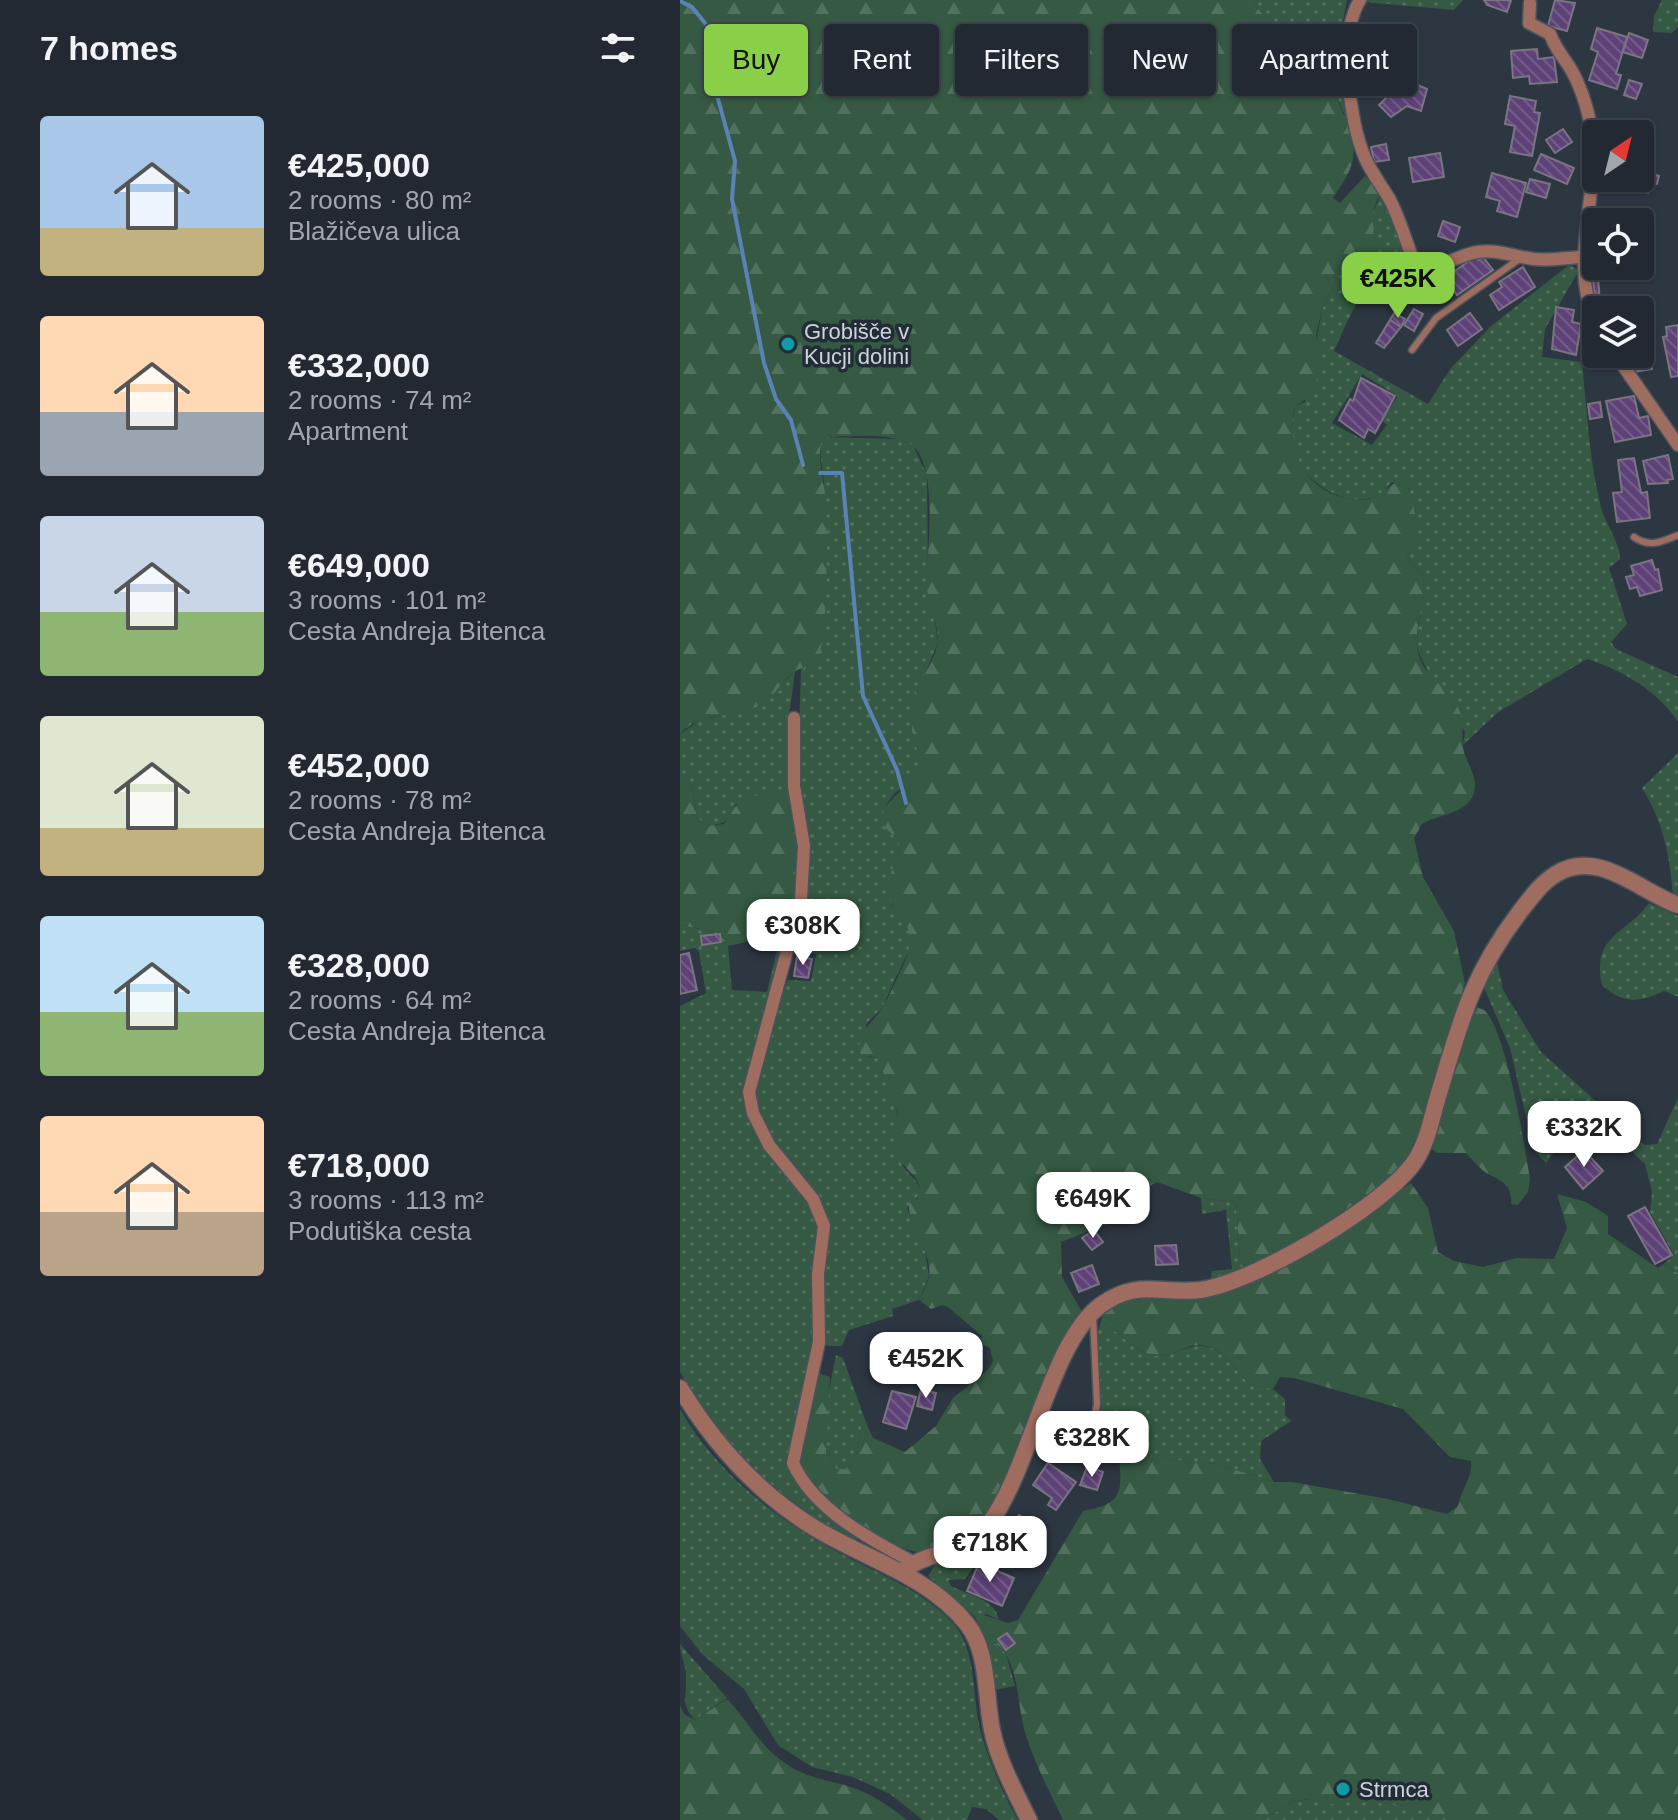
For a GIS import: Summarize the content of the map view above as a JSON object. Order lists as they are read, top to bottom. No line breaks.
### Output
{"places":["Grobišče v Kucji dolini","Strmca"],"north":"top right","page":{"heading":"7 homes","chip":["Buy","Rent","Filters","New","Apartment"],"list":[{"name":"€425,000","note":"2 rooms · 80 m² · Blažičeva ulica"},{"name":"€332,000","note":"2 rooms · 74 m² · Apartment"},{"name":"€649,000","note":"3 rooms · 101 m² · Cesta Andreja Bitenca"},{"name":"€452,000","note":"2 rooms · 78 m² · Cesta Andreja Bitenca"},{"name":"€328,000","note":"2 rooms · 64 m² · Cesta Andreja Bitenca"},{"name":"€718,000","note":"3 rooms · 113 m² · Podutiška cesta"}],"price":["€425K","€308K","€332K","€649K","€452K","€328K","€718K"]}}
